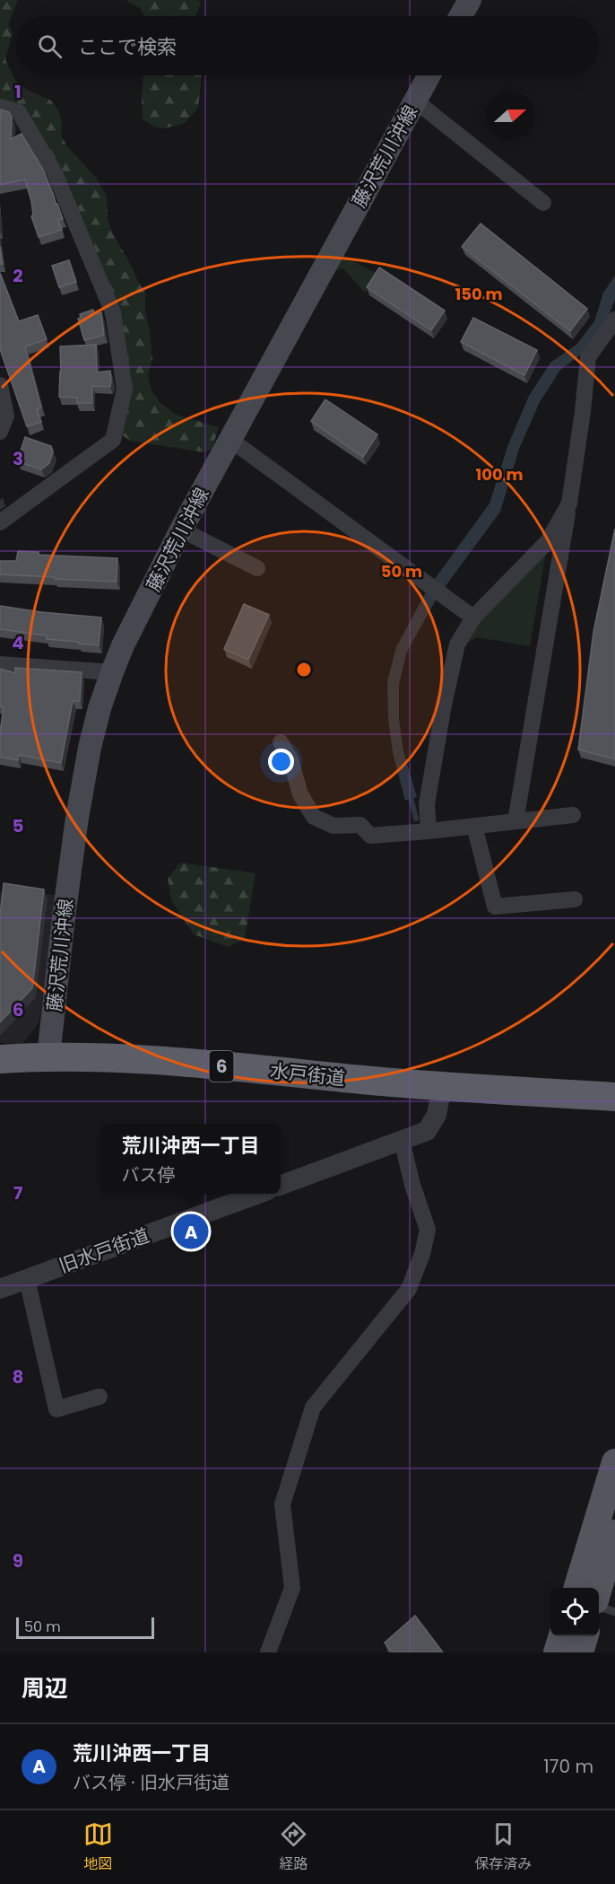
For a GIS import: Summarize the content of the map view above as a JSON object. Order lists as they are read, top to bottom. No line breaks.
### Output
{"streets":{"highway":["6","水戸街道"],"main road":["藤沢荒川沖線"],"street":["旧水戸街道"]},"crossings":[["藤沢荒川沖線","水戸街道"]],"scale_bar":"50 m","north":"right","page":{"search":"ここで検索","popup":["荒川沖西一丁目","バス停"],"pins":"A","scale":"50 m","heading":"周辺","list":[{"mark":"A","name":"荒川沖西一丁目","note":"バス停 · 旧水戸街道","value":"170 m"}],"nav":["地図","経路","保存済み"]},"grid":{"rows":["1","2","3","4","5","6","7","8","9"]},"rings":["150 m","100 m","50 m"]}
